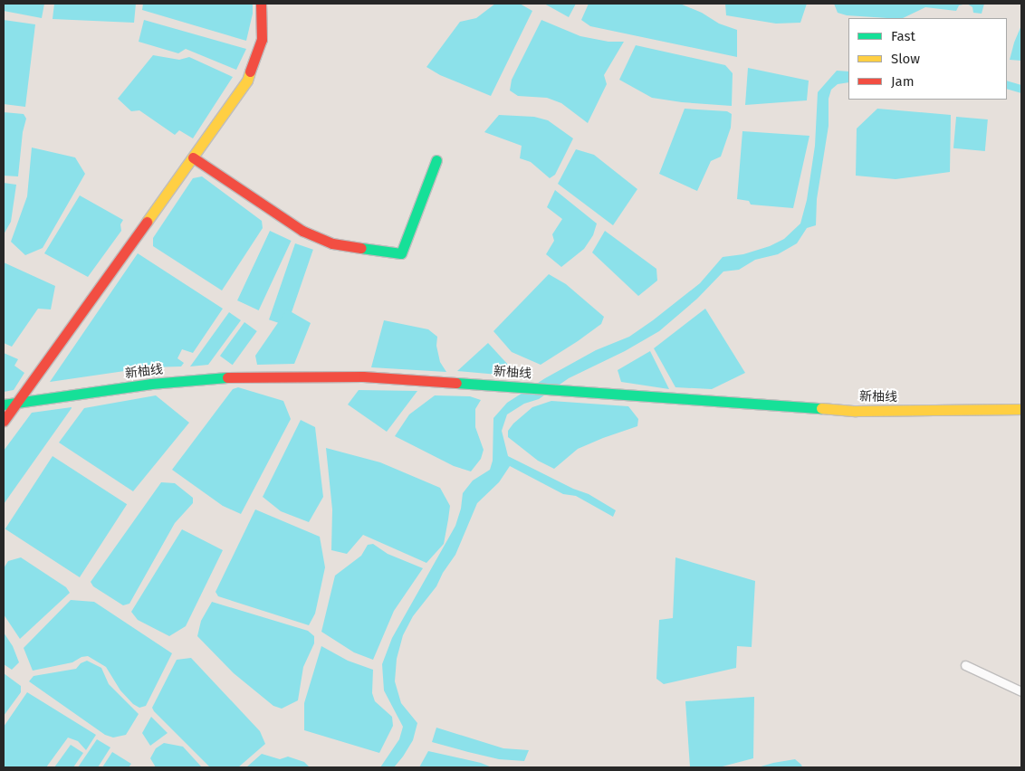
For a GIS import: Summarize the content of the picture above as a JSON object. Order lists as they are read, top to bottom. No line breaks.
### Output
{"streets":{"main road":["新柚线"]},"legend":["Fast","Slow","Jam"]}
